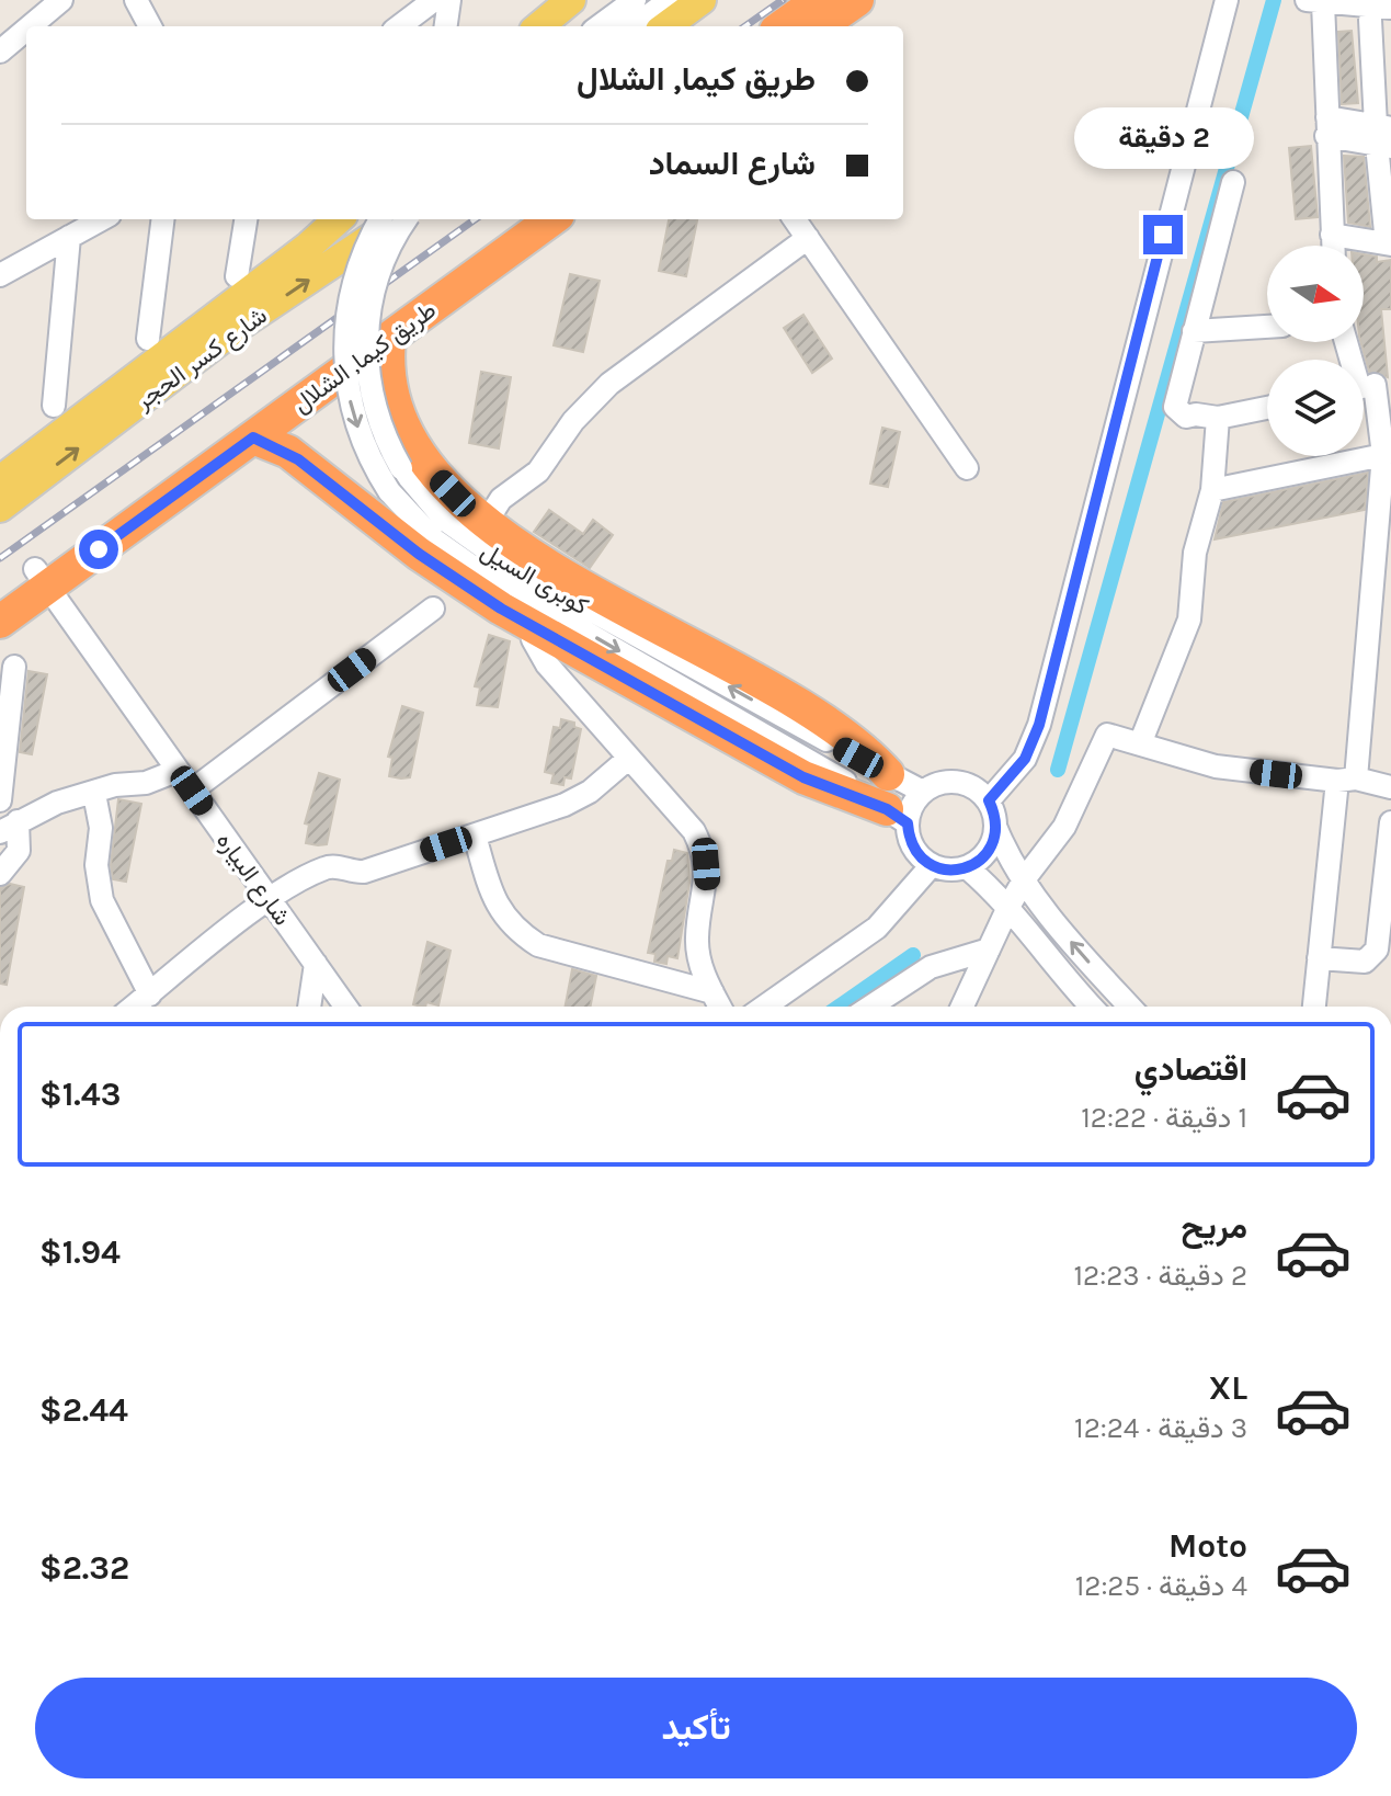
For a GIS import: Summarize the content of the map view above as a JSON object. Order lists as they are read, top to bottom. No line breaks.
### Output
{"streets":{"highway":["طريق كيما, الشلال"],"main road":["شارع كسر الحجر"],"street":["كوبرى السيل","شارع البياره"]},"crossings":[["طريق كيما, الشلال","شارع البياره"]],"north":"right","page":{"banner":["طريق كيما, الشلال","شارع السماد"],"bubble":"2 دقيقة","list":[{"name":"اقتصادي","note":"1 دقيقة · 12:22","value":"$1.43"},{"name":"مريح","note":"2 دقيقة · 12:23","value":"$1.94"},{"name":"XL","note":"3 دقيقة · 12:24","value":"$2.44"},{"name":"Moto","note":"4 دقيقة · 12:25","value":"$2.32"}],"buttons":"تأكيد"}}
